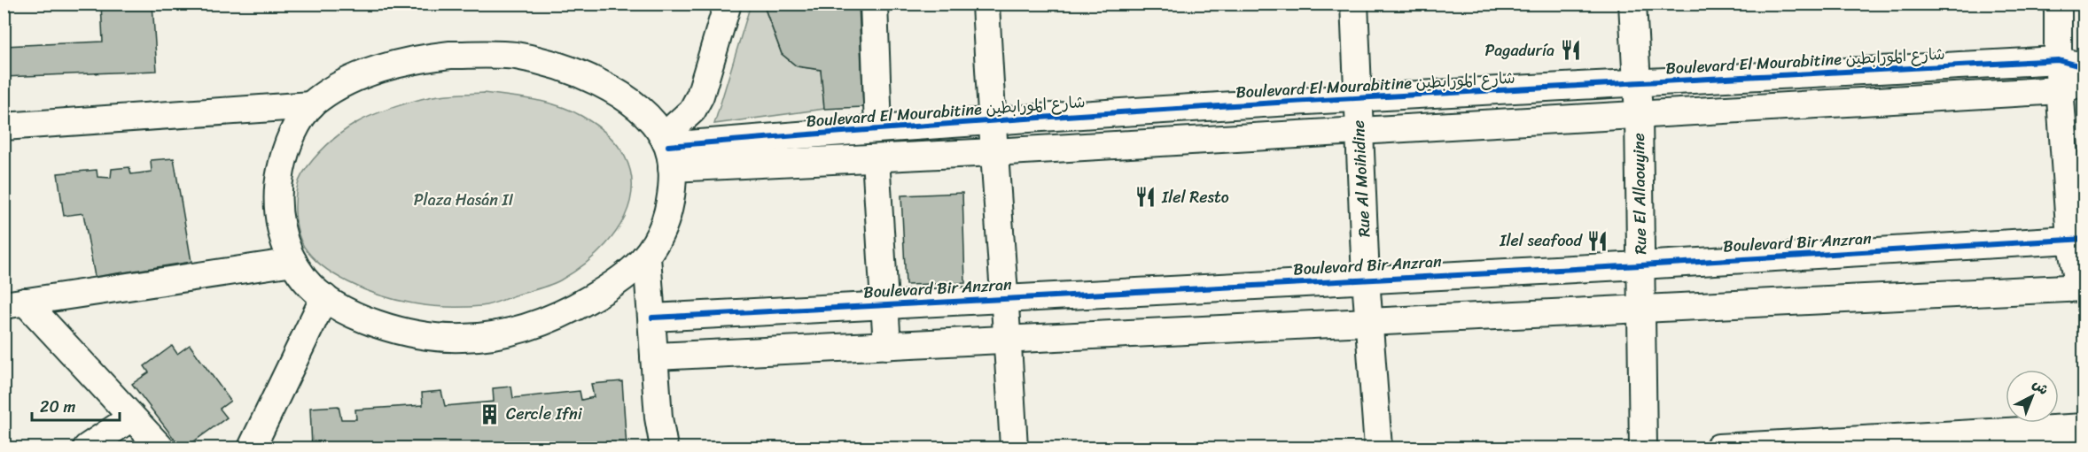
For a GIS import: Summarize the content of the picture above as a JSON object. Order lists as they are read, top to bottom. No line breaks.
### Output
{"streets":{"street":["Boulevard El Mourabitine شارع المورابطين","Rue Al Moihidine","Rue El Allaouyine","Boulevard Bir Anzran"]},"crossings":[["Boulevard El Mourabitine شارع المورابطين","Rue Al Moihidine"],["Boulevard El Mourabitine شارع المورابطين","Rue El Allaouyine"],["Rue Al Moihidine","Boulevard Bir Anzran"],["Rue El Allaouyine","Boulevard Bir Anzran"]],"parks":["Plaza Hasán II"],"places":{"restaurant":["Pagaduría","Ilel Resto","Ilel seafood"],"building":["Cercle Ifni"]},"scale_bar":"20 m","north":"top right"}
